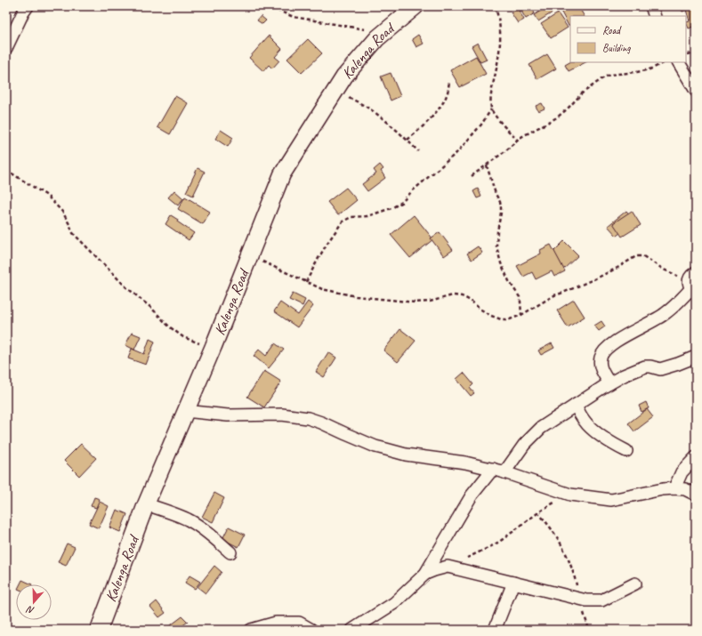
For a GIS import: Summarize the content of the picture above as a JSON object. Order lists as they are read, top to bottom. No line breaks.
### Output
{"streets":{"main road":["Kalenga Road"]},"legend":["Road","Building"],"north":"bottom"}
